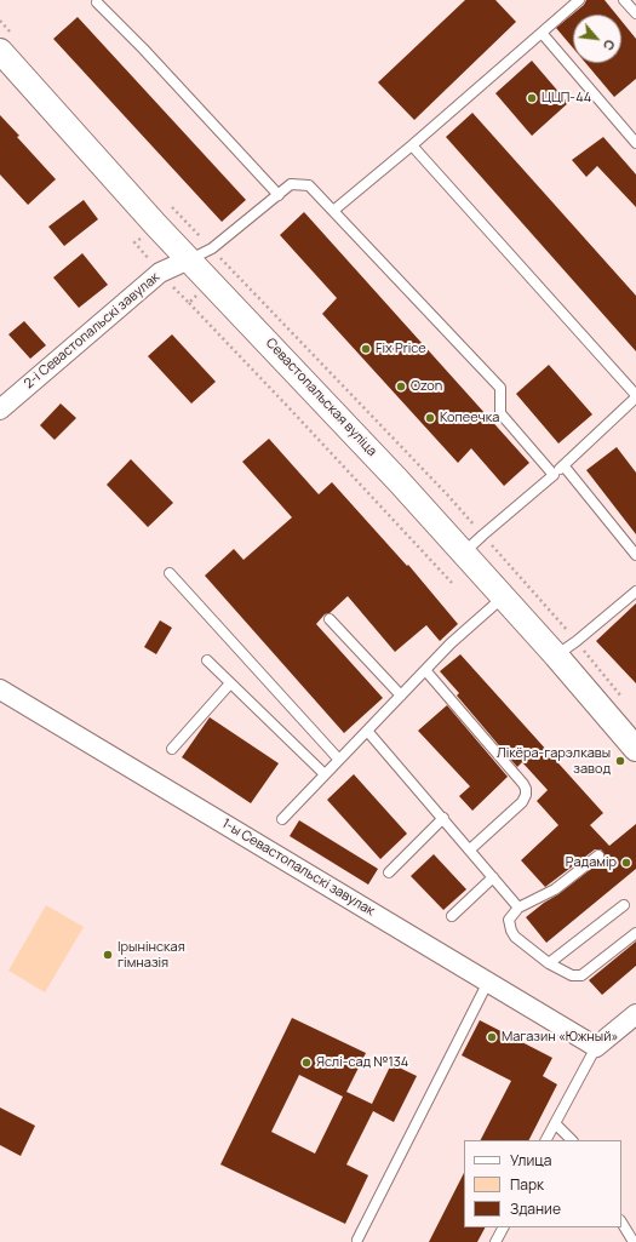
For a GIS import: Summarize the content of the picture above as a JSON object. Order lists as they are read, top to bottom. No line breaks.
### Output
{"streets":{"street":["2-і Севастопальскі завулак","Севастопальская вуліца","1-ы Севастопальскі завулак"]},"crossings":[["2-і Севастопальскі завулак","Севастопальская вуліца"]],"places":["ЦЦП-44","Fix Price","Ozon","Копеечка","Лікёра-гарэлкавы завод","Радамір","Ірынінская гімназія","Магазин «Южный»","Яслі-сад №134"],"legend":["Улица","Парк","Здание"],"north":"bottom right"}
